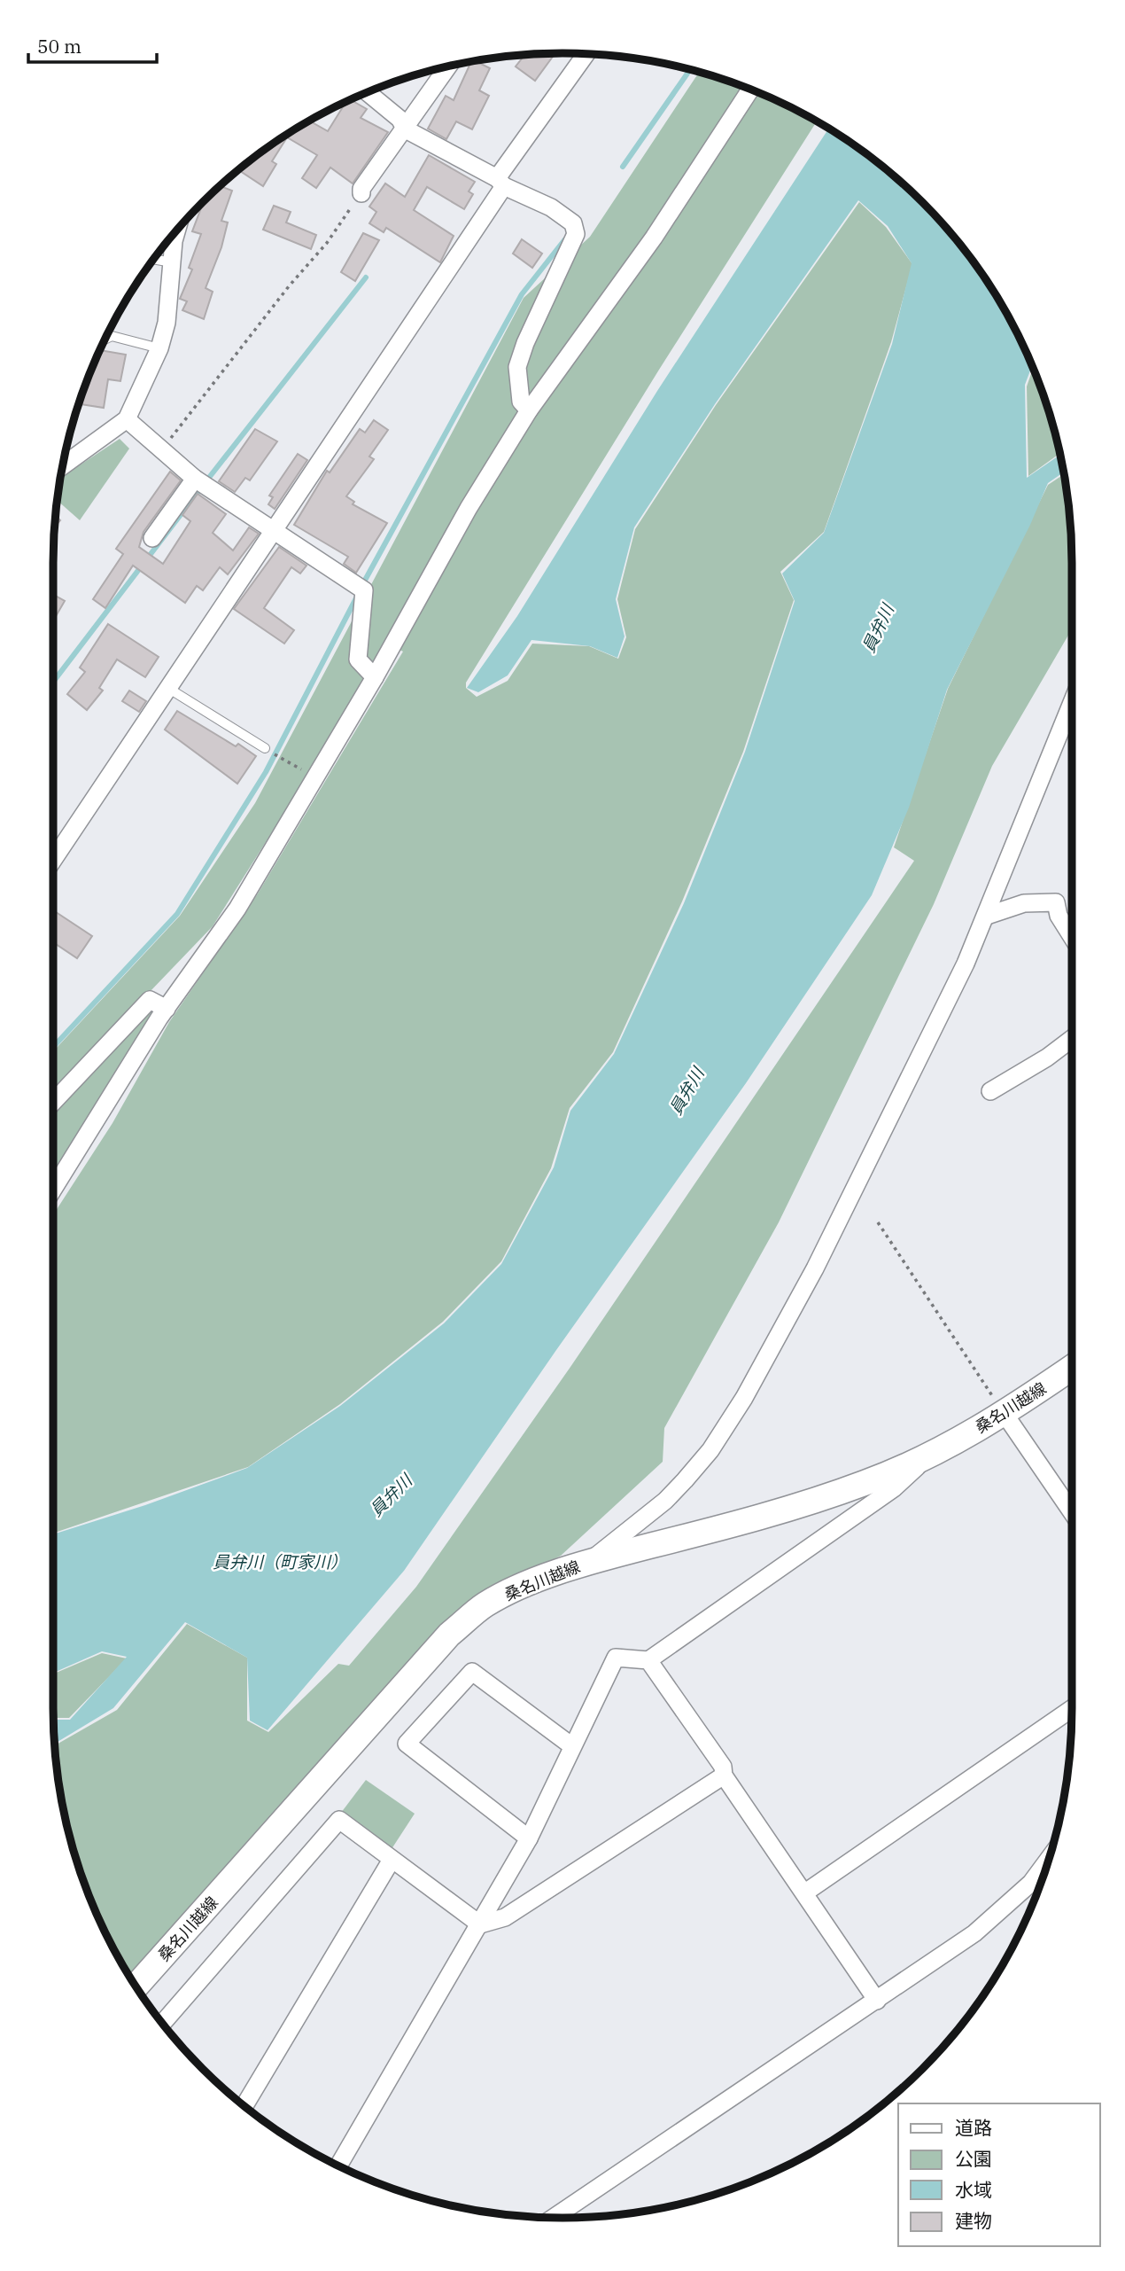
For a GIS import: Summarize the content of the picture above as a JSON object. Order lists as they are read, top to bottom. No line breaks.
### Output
{"streets":{"main road":["桑名川越線"]},"water":["員弁川","員弁川（町家川）"],"legend":["道路","公園","水域","建物"],"scale_bar":"50 m"}
